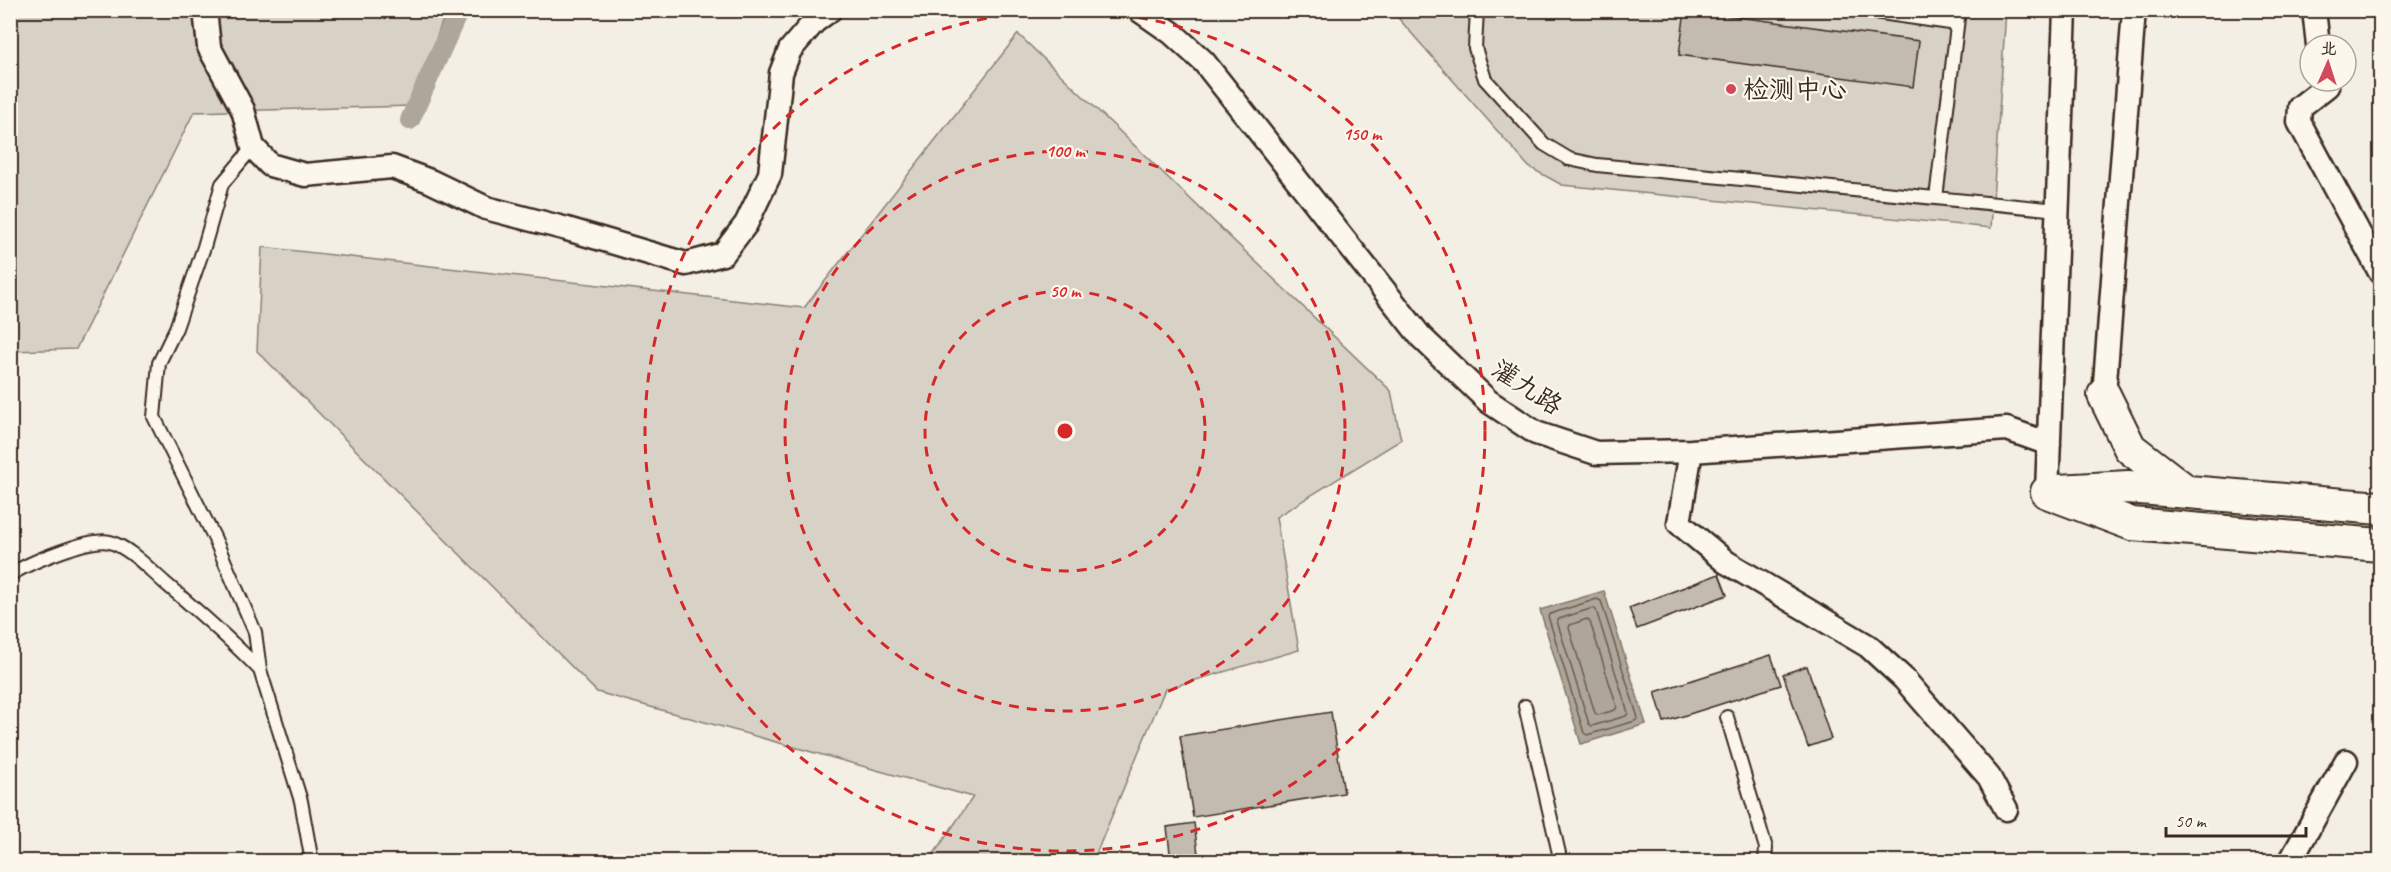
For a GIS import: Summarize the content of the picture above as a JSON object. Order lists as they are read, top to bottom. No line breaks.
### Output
{"streets":{"street":["灌九路"]},"places":["检测中心"],"scale_bar":"50 m","north":"top","rings":["150 m","100 m","50 m"]}
